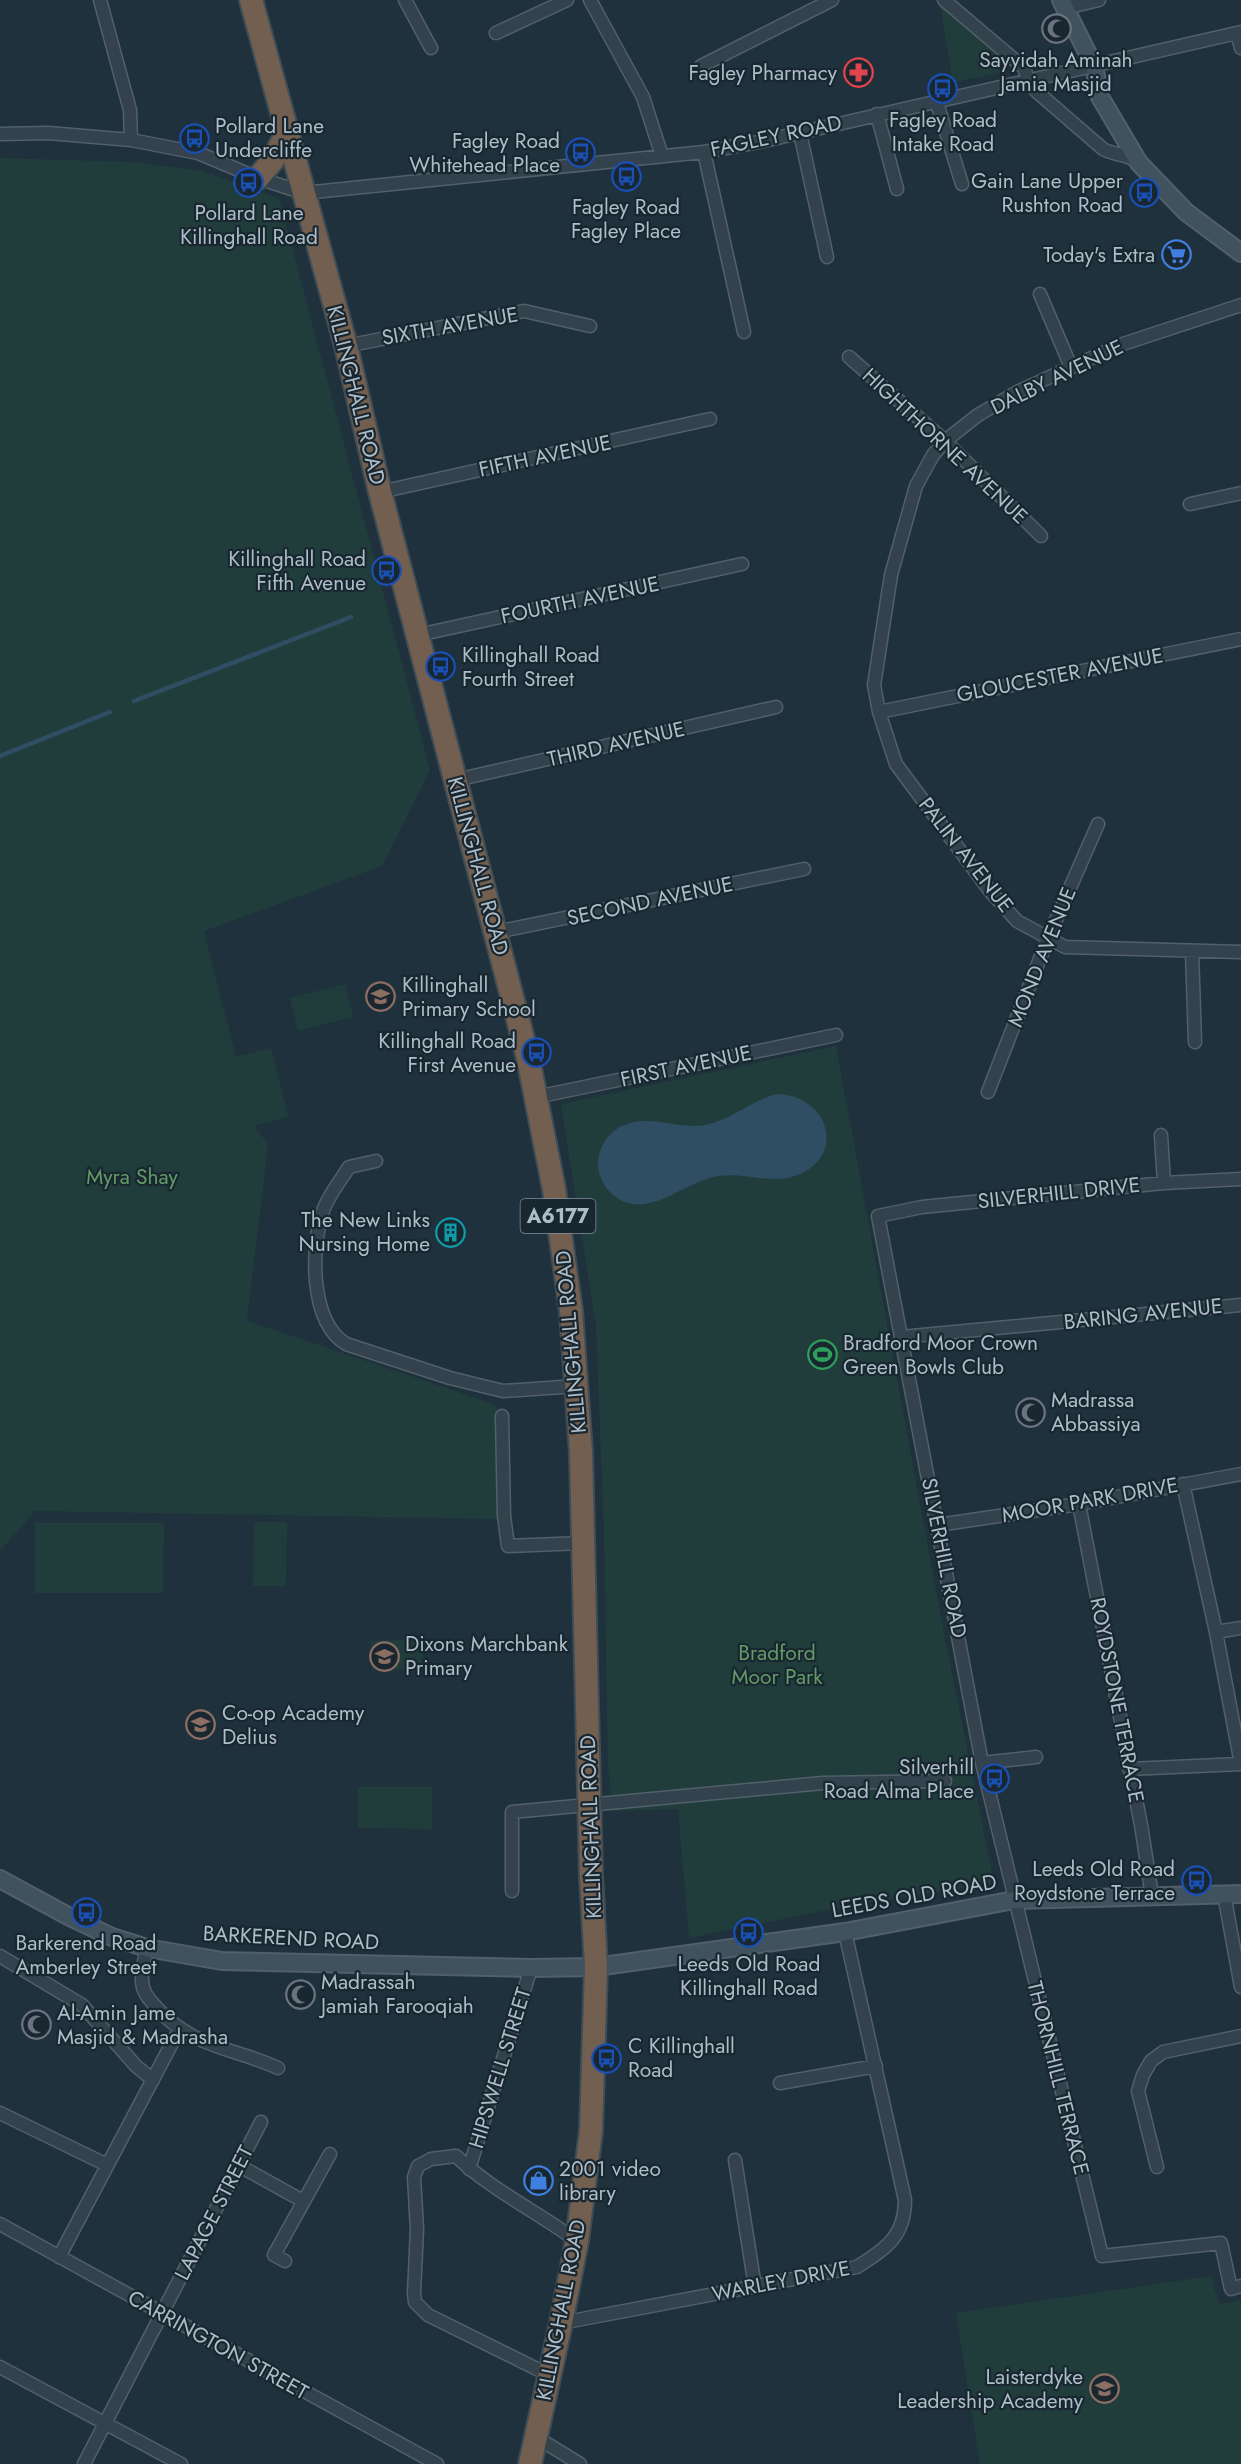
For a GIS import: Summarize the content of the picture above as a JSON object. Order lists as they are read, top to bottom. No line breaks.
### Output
{"streets":{"highway":["KILLINGHALL ROAD","A6177"],"main road":["LEEDS OLD ROAD","BARKEREND ROAD"],"street":["FAGLEY ROAD","SIXTH AVENUE","DALBY AVENUE","HIGHTHORNE AVENUE","FIFTH AVENUE","FOURTH AVENUE","GLOUCESTER AVENUE","THIRD AVENUE","PALIN AVENUE","SECOND AVENUE","MOND AVENUE","FIRST AVENUE","SILVERHILL DRIVE","BARING AVENUE","MOOR PARK DRIVE","SILVERHILL ROAD","ROYDSTONE TERRACE","HIPSWELL STREET","THORNHILL TERRACE","LAPAGE STREET","WARLEY DRIVE","CARRINGTON STREET"]},"crossings":[["FAGLEY ROAD","KILLINGHALL ROAD"],["SIXTH AVENUE","KILLINGHALL ROAD"],["DALBY AVENUE","HIGHTHORNE AVENUE"],["DALBY AVENUE","GLOUCESTER AVENUE"],["DALBY AVENUE","PALIN AVENUE"],["KILLINGHALL ROAD","FIFTH AVENUE"],["KILLINGHALL ROAD","FOURTH AVENUE"],["KILLINGHALL ROAD","THIRD AVENUE"],["KILLINGHALL ROAD","SECOND AVENUE"],["KILLINGHALL ROAD","FIRST AVENUE"],["KILLINGHALL ROAD","LEEDS OLD ROAD"],["KILLINGHALL ROAD","BARKEREND ROAD"],["KILLINGHALL ROAD","WARLEY DRIVE"],["GLOUCESTER AVENUE","PALIN AVENUE"],["PALIN AVENUE","MOND AVENUE"],["SILVERHILL DRIVE","SILVERHILL ROAD"],["BARING AVENUE","SILVERHILL ROAD"],["MOOR PARK DRIVE","SILVERHILL ROAD"],["MOOR PARK DRIVE","ROYDSTONE TERRACE"],["SILVERHILL ROAD","LEEDS OLD ROAD"],["SILVERHILL ROAD","THORNHILL TERRACE"],["ROYDSTONE TERRACE","LEEDS OLD ROAD"],["LEEDS OLD ROAD","BARKEREND ROAD"],["LEEDS OLD ROAD","THORNHILL TERRACE"],["LEEDS OLD ROAD","WARLEY DRIVE"],["BARKEREND ROAD","HIPSWELL STREET"],["LAPAGE STREET","CARRINGTON STREET"]],"parks":["Myra Shay","Bradford Moor Park"],"places":{"mosque":["Sayyidah Aminah Jamia Masjid","Madrassa Abbassiya","Madrassah Jamiah Farooqiah","Al-Amin Jame Masjid & Madrasha"],"pharmacy":["Fagley Pharmacy"],"bus stop":["Fagley Road Intake Road","Pollard Lane Undercliffe","Fagley Road Whitehead Place","Fagley Road Fagley Place","Pollard Lane Killinghall Road","Gain Lane Upper Rushton Road","Killinghall Road Fifth Avenue","Killinghall Road Fourth Street","Killinghall Road First Avenue","Silverhill Road Alma Place","Leeds Old Road Roydstone Terrace","Barkerend Road Amberley Street","Leeds Old Road Killinghall Road","C Killinghall Road"],"supermarket":["Today's Extra"],"school or university":["Killinghall Primary School","Dixons Marchbank Primary","Co-op Academy Delius","Laisterdyke Leadership Academy"],"building":["The New Links Nursing Home"],"sports":["Bradford Moor Crown Green Bowls Club"],"shop":["2001 video library"]}}
